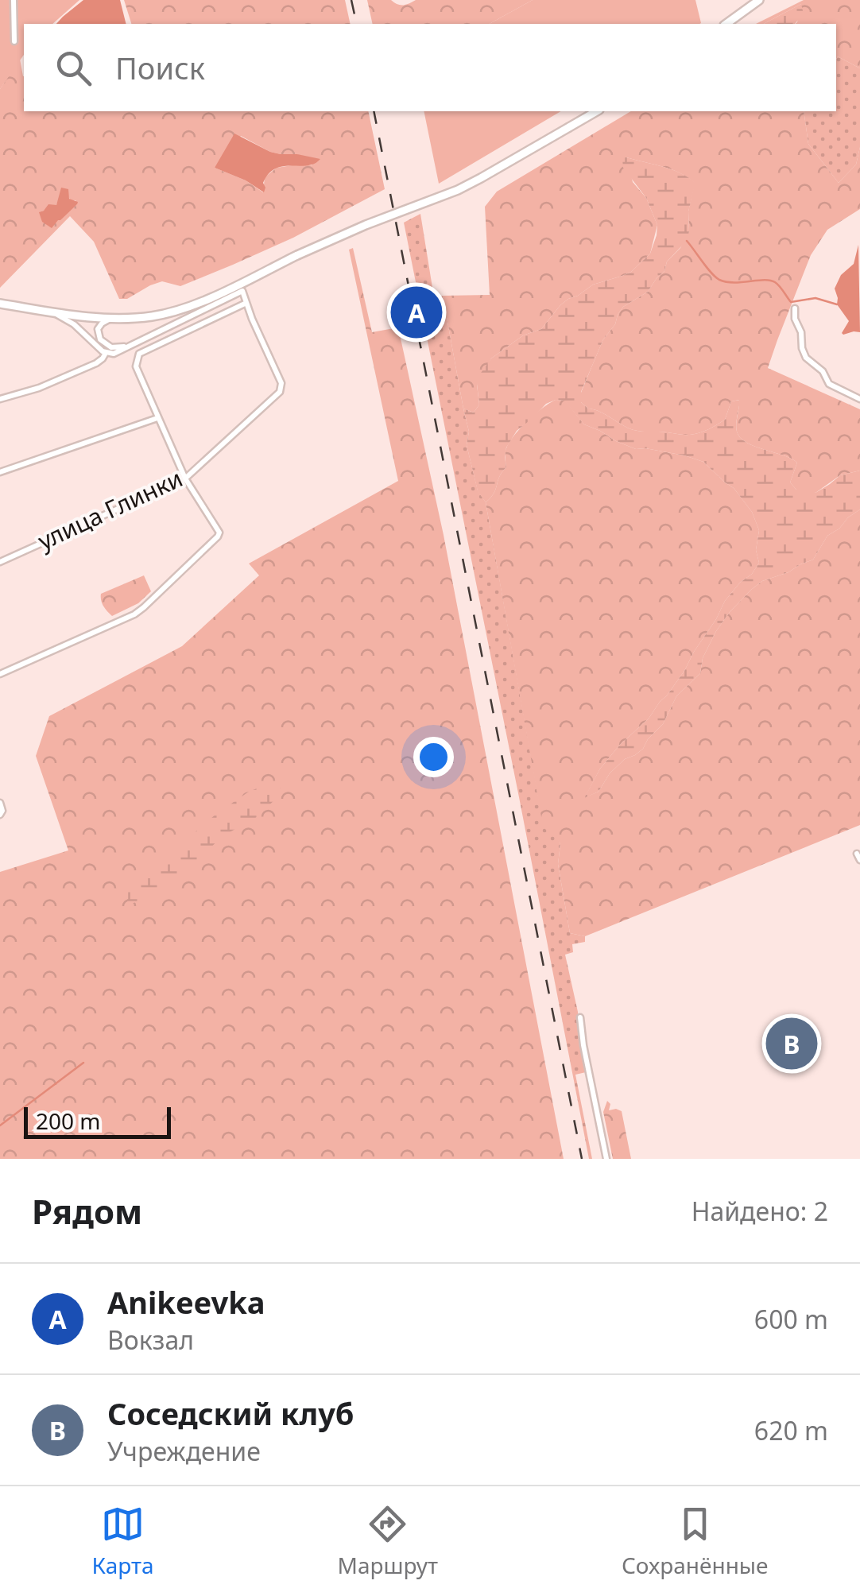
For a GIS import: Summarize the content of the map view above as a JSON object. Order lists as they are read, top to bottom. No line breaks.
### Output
{"streets":{"street":["улица Глинки"]},"scale_bar":"200 m","page":{"search":"Поиск","pins":["A","B"],"scale":"200 m","heading":["Рядом","Найдено: 2"],"list":[{"mark":"A","name":"Anikeevka","note":"Вокзал","value":"600 m"},{"mark":"B","name":"Соседский клуб","note":"Учреждение","value":"620 m"}],"nav":["Карта","Маршрут","Сохранённые"]}}
